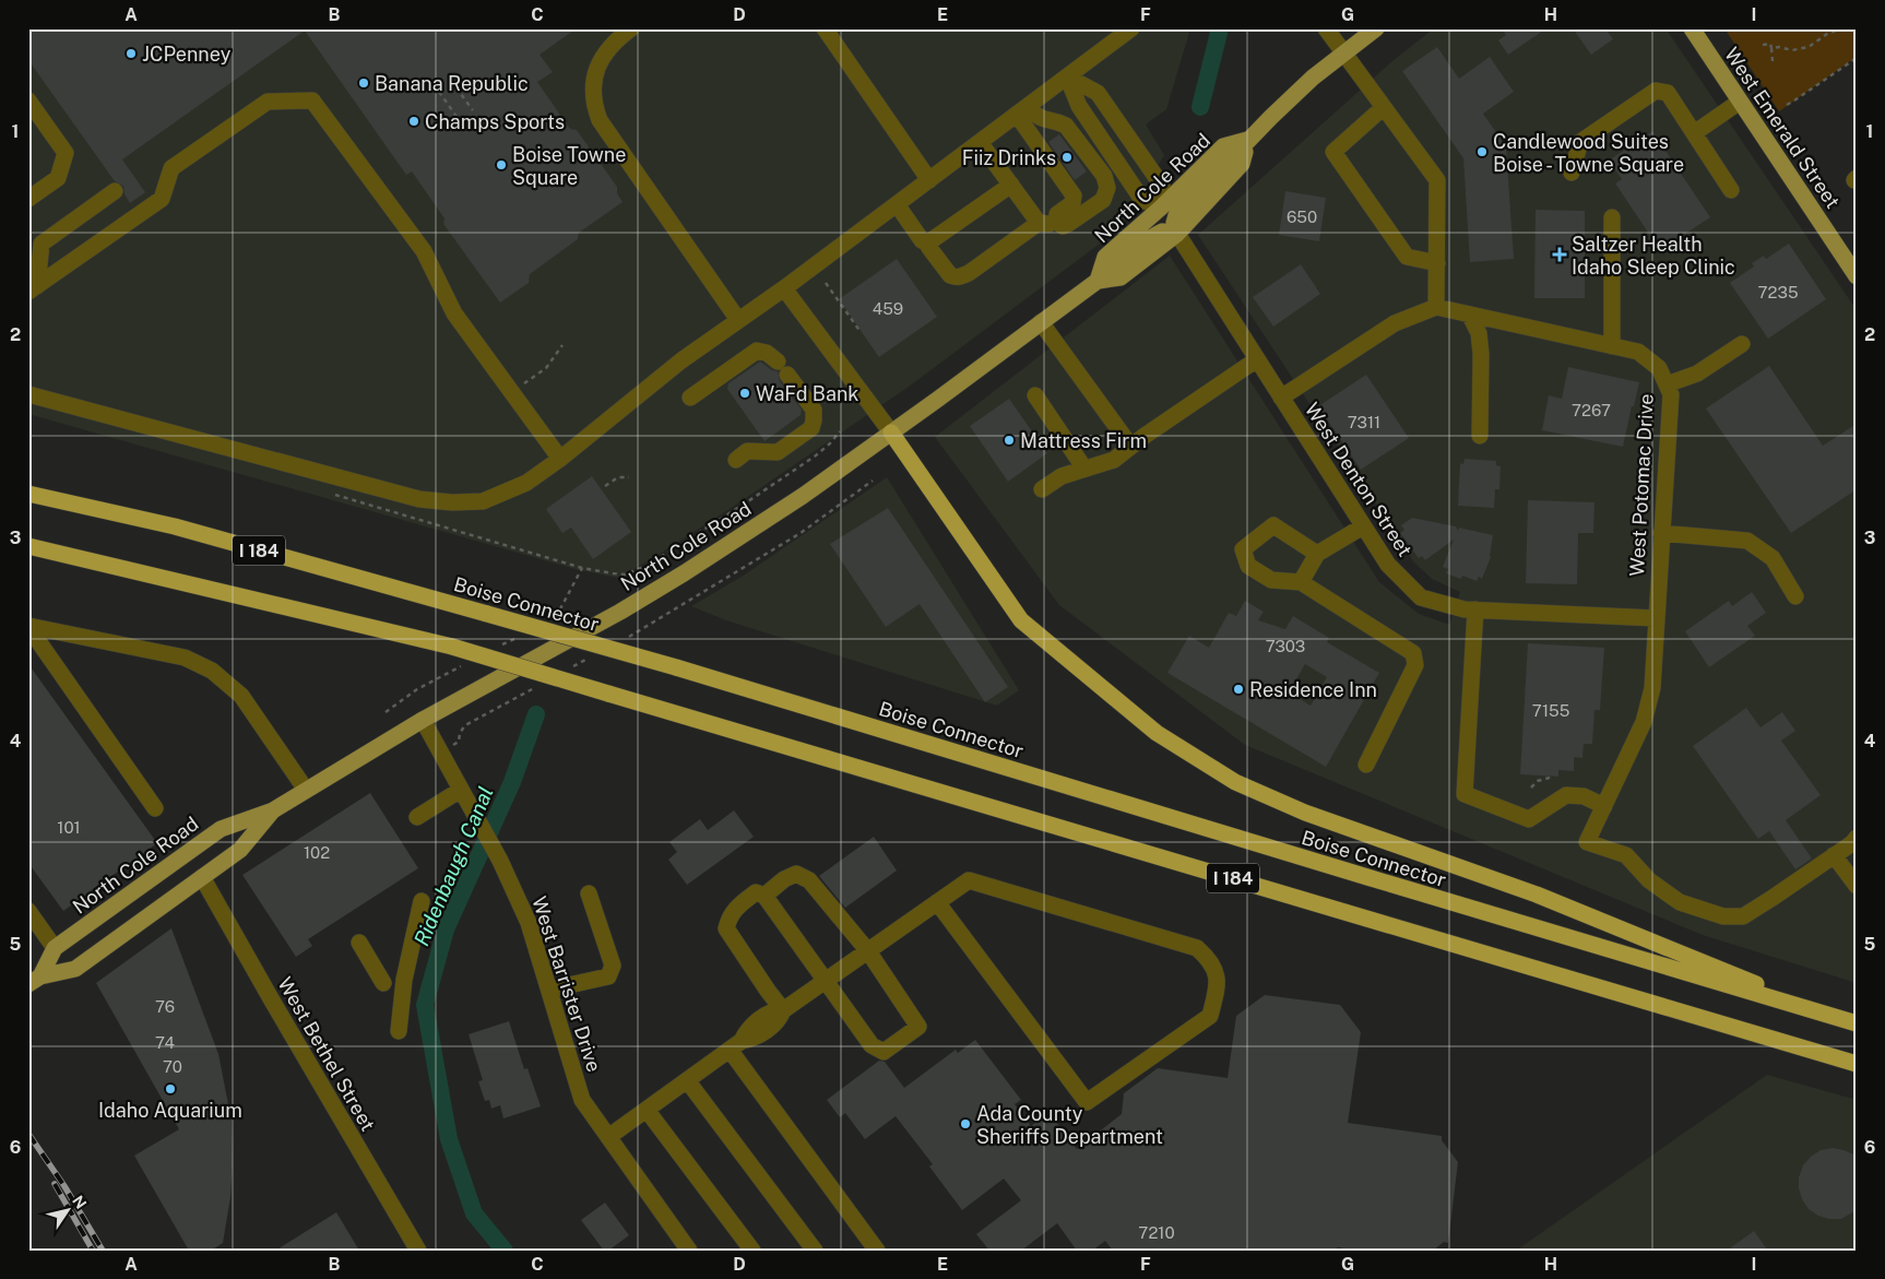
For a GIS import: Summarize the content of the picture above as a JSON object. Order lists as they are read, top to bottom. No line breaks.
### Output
{"streets":{"highway":["I 184","Boise Connector"],"main road":["West Emerald Street","North Cole Road"],"street":["West Denton Street","West Potomac Drive","West Barrister Drive","West Bethel Street"]},"crossings":[["North Cole Road","West Denton Street"],["North Cole Road","West Barrister Drive"],["North Cole Road","West Bethel Street"],["West Denton Street","West Potomac Drive"]],"water":["Ridenbaugh Canal"],"places":{"other":["JCPenney","Banana Republic","Champs Sports","Candlewood Suites Boise - Towne Square","Fiiz Drinks","Boise Towne Square","WaFd Bank","Mattress Firm","Residence Inn","Idaho Aquarium","Ada County Sheriffs Department"],"health":["Saltzer Health Idaho Sleep Clinic"]},"house_numbers":["650","7235","459","7267","7311","7303","7155","101","102","76","74","70","7210"],"north":"top right","grid":{"columns":["A","B","C","D","E","F","G","H","I"],"rows":["1","2","3","4","5","6"]}}
